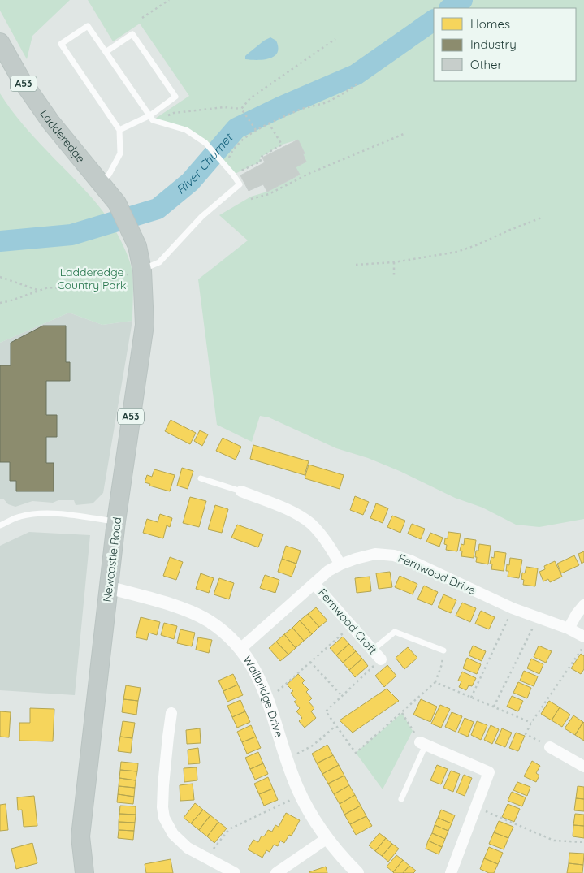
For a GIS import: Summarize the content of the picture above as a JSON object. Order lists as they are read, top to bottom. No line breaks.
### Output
{"streets":{"highway":["A53","Ladderedge","Newcastle Road"],"street":["Fernwood Drive","Fernwood Croft","Wallbridge Drive"]},"crossings":[["Ladderedge","Newcastle Road"],["Newcastle Road","Wallbridge Drive"],["Fernwood Drive","Fernwood Croft"],["Fernwood Drive","Wallbridge Drive"]],"water":["River Churnet"],"parks":["Ladderedge Country Park"],"legend":["Homes","Industry","Other"]}
